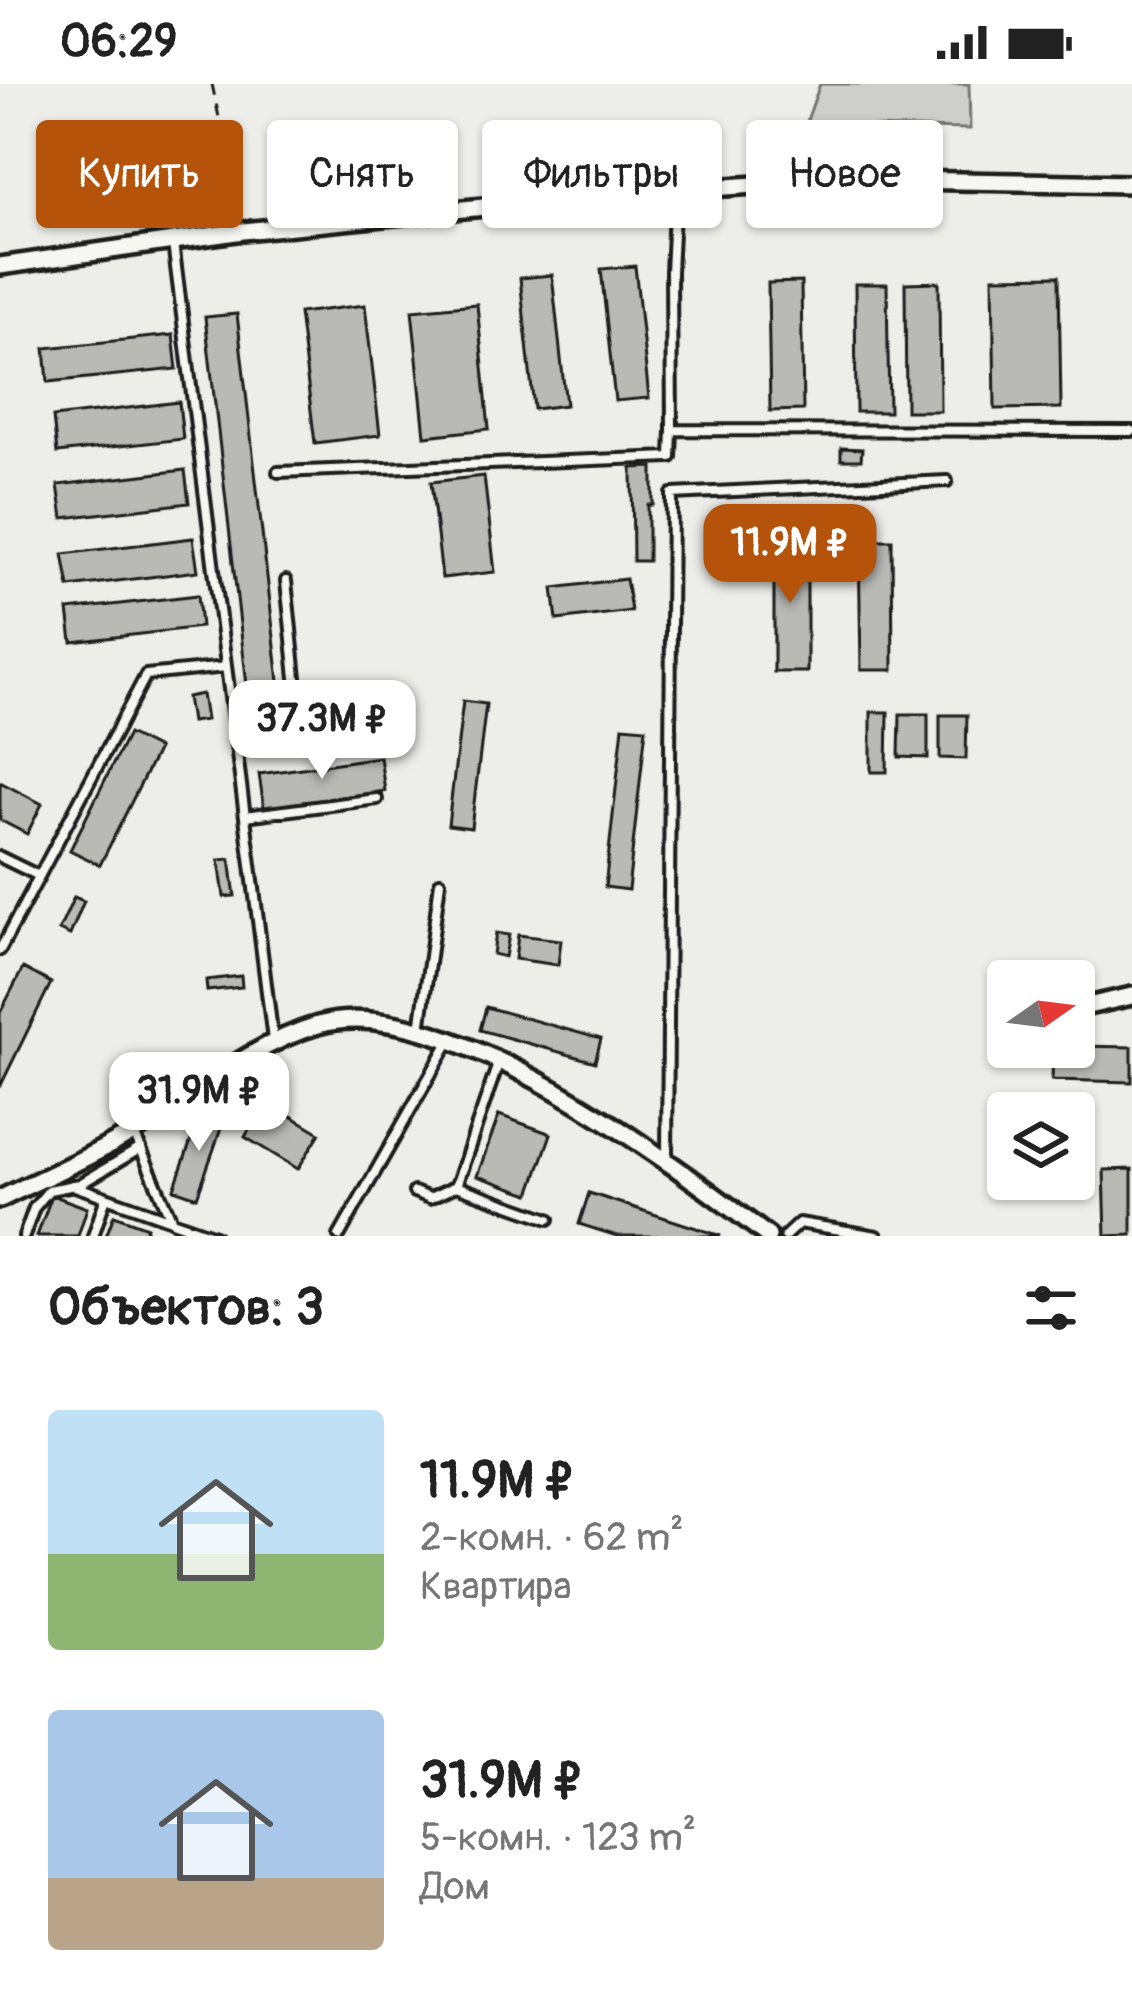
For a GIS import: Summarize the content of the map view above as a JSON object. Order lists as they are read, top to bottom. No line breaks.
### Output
{"north":"right","page":{"status":"06:29","chip":["Купить","Снять","Фильтры","Новое"],"price":["11.9M ₽","37.3M ₽","31.9M ₽"],"heading":"Объектов: 3","list":[{"name":"11.9M ₽","note":"2-комн. · 62 m² · Квартира"},{"name":"31.9M ₽","note":"5-комн. · 123 m² · Дом"}]}}
